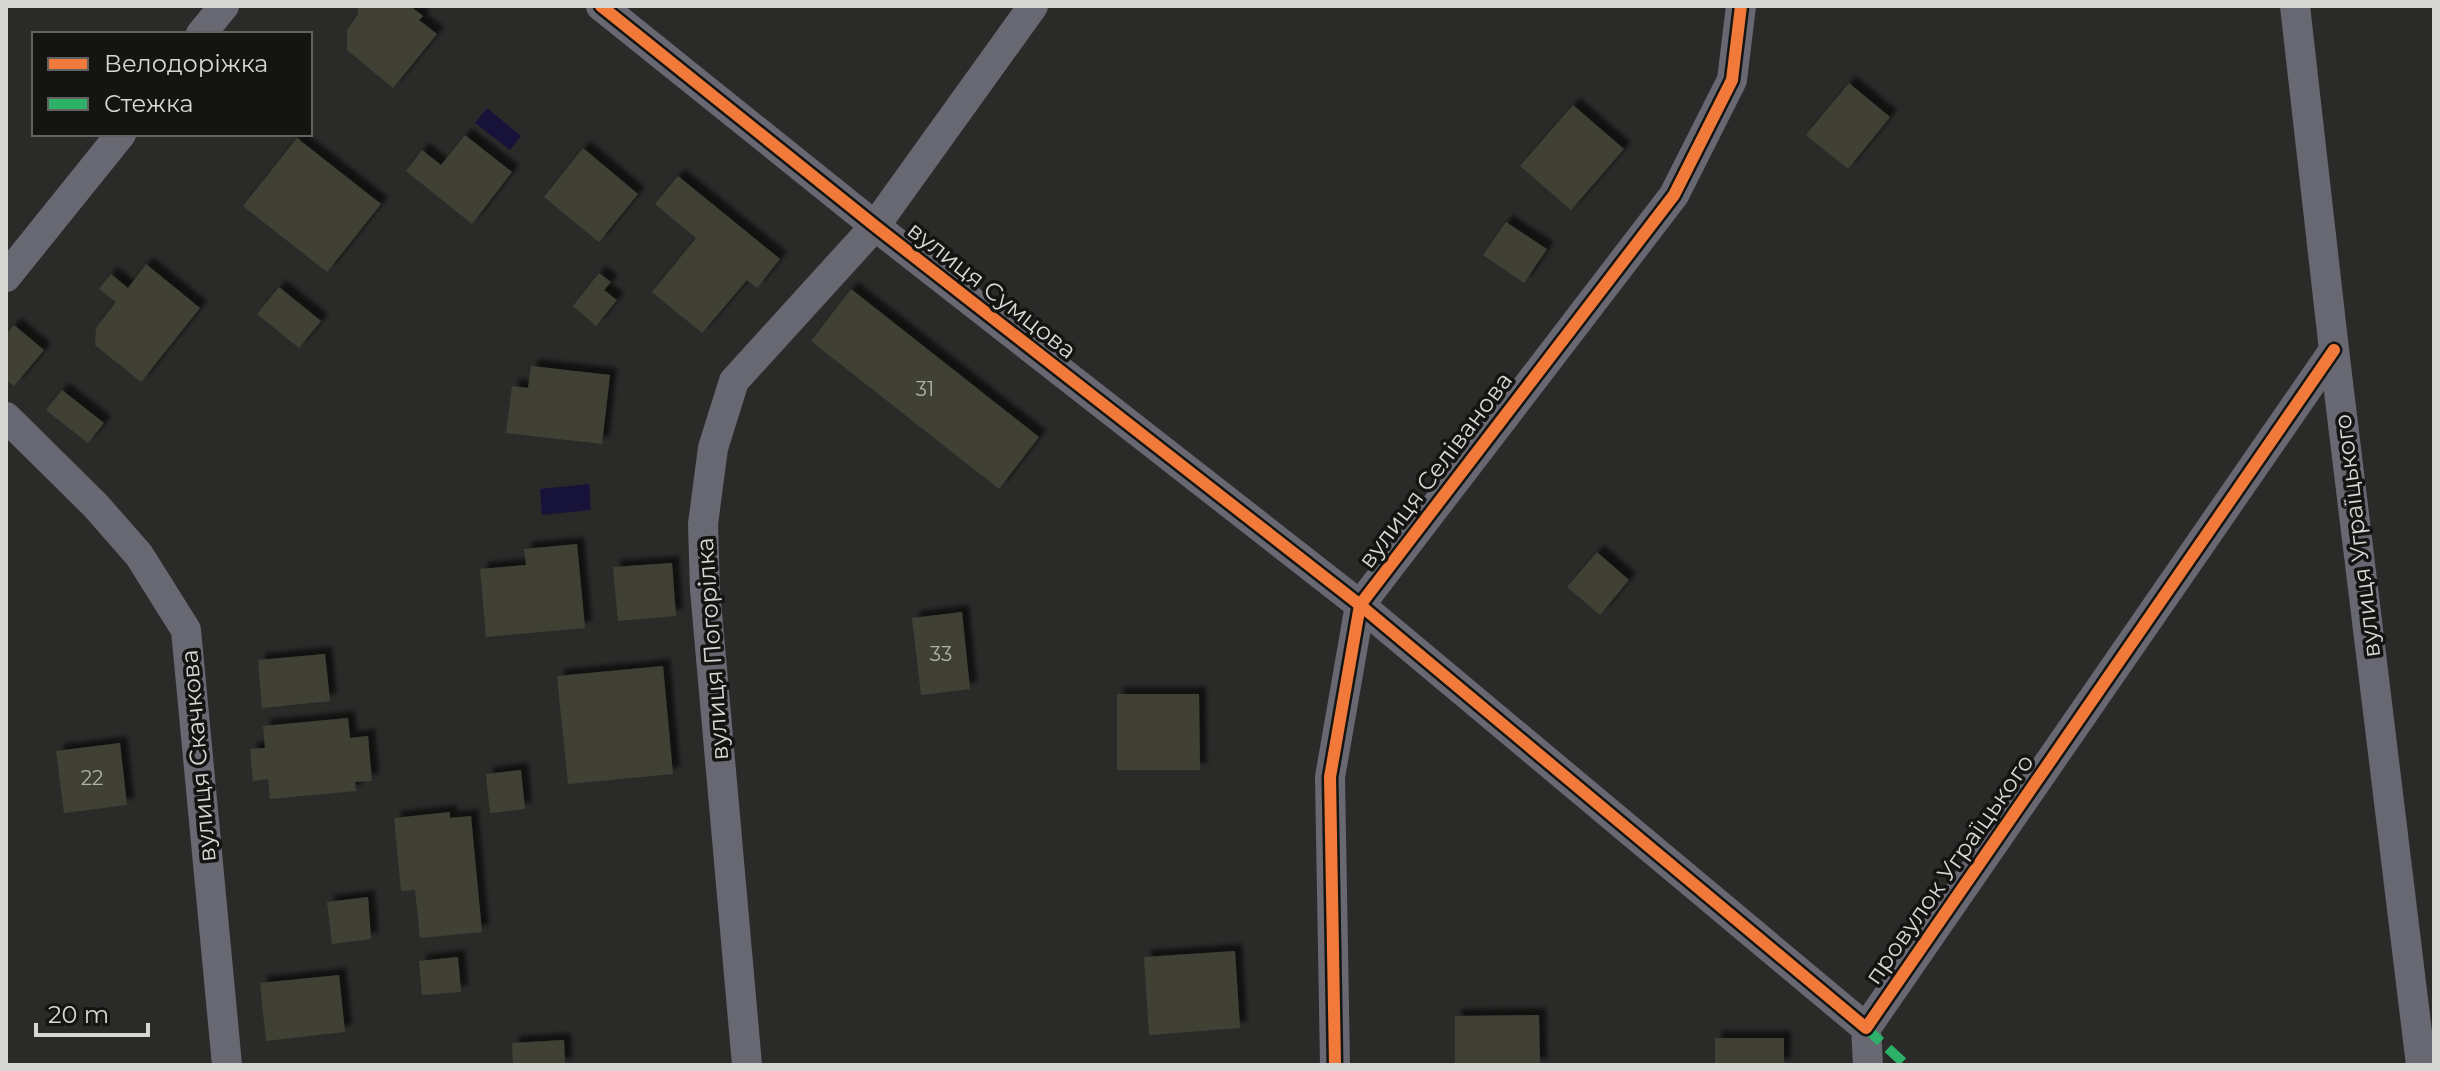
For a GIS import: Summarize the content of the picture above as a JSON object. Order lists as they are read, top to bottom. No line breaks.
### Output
{"streets":{"street":["вулиця Сумцова","вулиця Селіванова","вулиця Уграїцького","вулиця Погорілка","вулиця Скачкова","провулок Уграїцького"]},"crossings":[["вулиця Сумцова","вулиця Селіванова"],["вулиця Сумцова","вулиця Погорілка"],["вулиця Уграїцького","провулок Уграїцького"]],"house_numbers":["31","33","22"],"legend":["Велодоріжка","Стежка"],"scale_bar":"20 m"}
